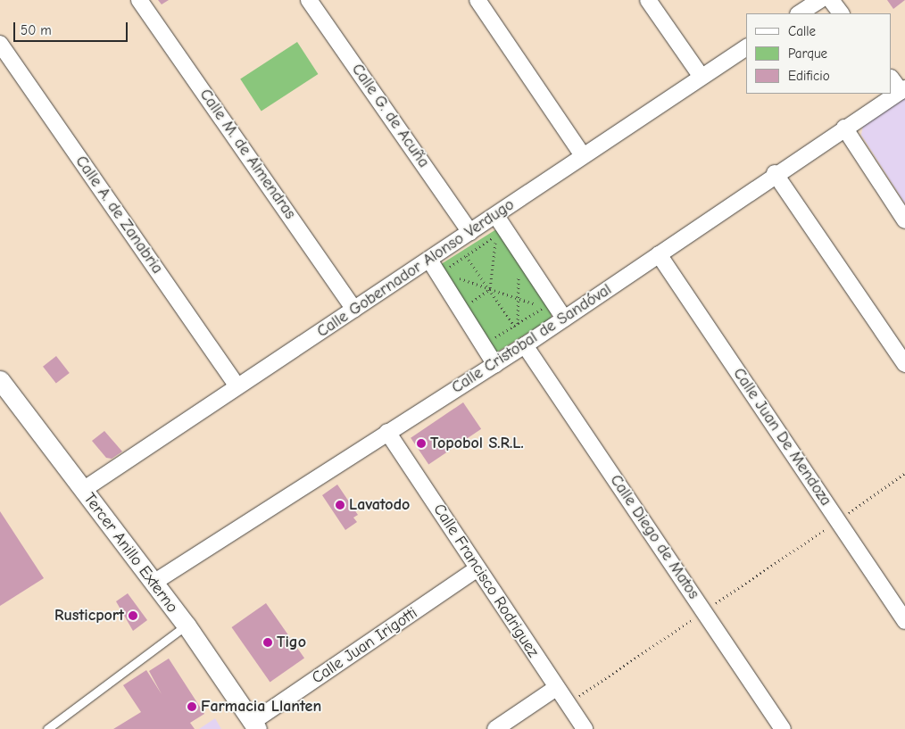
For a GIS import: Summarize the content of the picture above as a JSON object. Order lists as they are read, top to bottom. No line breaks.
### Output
{"streets":{"street":["Calle G. de Acuña","Calle M. de Almendras","Calle A. de Zanabria","Calle Gobernador Alonso Verdugo","Calle Cristobal de Sandóval","Calle Juan De Mendoza","Calle Diego de Matos","Tercer Anillo Externo","Calle Francisco Rodriguez","Calle Juan Irigotti"]},"crossings":[["Calle G. de Acuña","Calle Gobernador Alonso Verdugo"],["Calle M. de Almendras","Calle Gobernador Alonso Verdugo"],["Calle A. de Zanabria","Calle Gobernador Alonso Verdugo"],["Calle Gobernador Alonso Verdugo","Tercer Anillo Externo"],["Calle Cristobal de Sandóval","Calle Juan De Mendoza"],["Calle Cristobal de Sandóval","Calle Diego de Matos"],["Calle Cristobal de Sandóval","Tercer Anillo Externo"],["Calle Cristobal de Sandóval","Calle Francisco Rodriguez"],["Tercer Anillo Externo","Calle Juan Irigotti"],["Calle Francisco Rodriguez","Calle Juan Irigotti"]],"places":["Topobol S.R.L.","Lavatodo","Rusticport","Tigo","Farmacia Llanten"],"legend":["Calle","Parque","Edificio"],"scale_bar":"50 m"}
